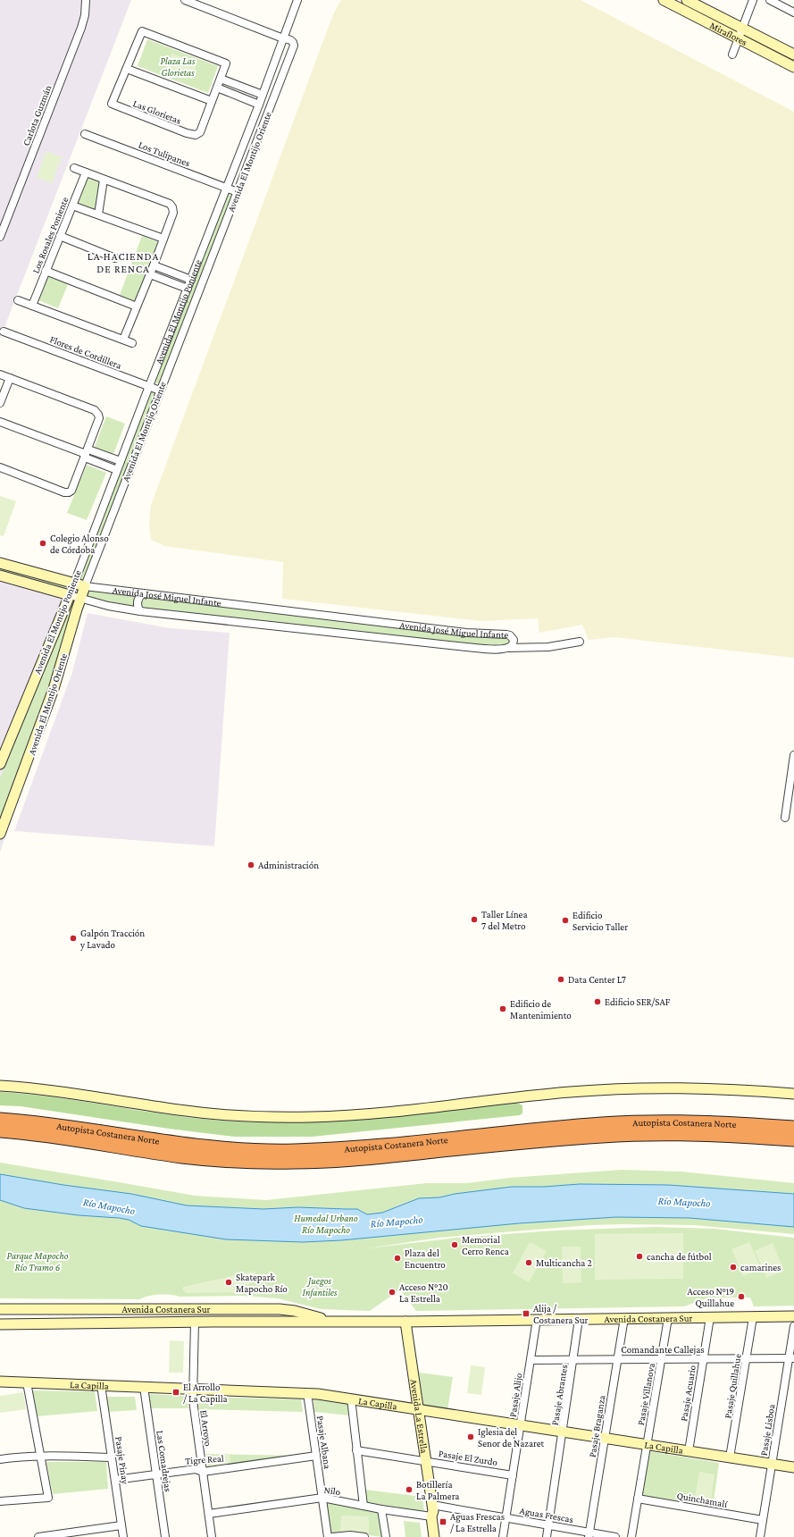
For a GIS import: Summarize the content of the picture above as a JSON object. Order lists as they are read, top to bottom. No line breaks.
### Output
{"streets":{"highway":["Autopista Costanera Norte"],"street":["Miraflores","Las Glorietas","Carlota Guzmán","Los Tulipanes","Avenida El Montijo Oriente","Los Rosales Poniente","Avenida El Montijo Poniente","Flores de Cordillera","Avenida José Miguel Infante","Avenida Costanera Sur","Comandante Callejas","La Capilla","Pasaje Quillahue","Pasaje Acuario","Pasaje Villanova","Pasaje Alijo","Pasaje Abrantes","Avenida La Estrella","Pasaje Braganza","El Arroyo","Pasaje Lisboa","Pasaje Albana","Pasaje El Zurdo","Tigre Real","Pasaje Pinay","Las Comadrejas","Nilo","Quinchamalí","Aguas Frescas"]},"crossings":[["Los Tulipanes","Avenida El Montijo Oriente"],["Los Tulipanes","Avenida El Montijo Poniente"],["Avenida El Montijo Oriente","Avenida El Montijo Poniente"],["Avenida El Montijo Oriente","Flores de Cordillera"],["Avenida El Montijo Oriente","Avenida José Miguel Infante"],["Avenida El Montijo Poniente","Flores de Cordillera"],["Avenida El Montijo Poniente","Avenida José Miguel Infante"],["Avenida Costanera Sur","Pasaje Quillahue"],["Avenida Costanera Sur","Pasaje Acuario"],["Avenida Costanera Sur","Pasaje Villanova"],["Avenida Costanera Sur","Pasaje Alijo"],["Avenida Costanera Sur","Pasaje Abrantes"],["Avenida Costanera Sur","Avenida La Estrella"],["Avenida Costanera Sur","Pasaje Braganza"],["Avenida Costanera Sur","El Arroyo"],["Comandante Callejas","Pasaje Quillahue"],["Comandante Callejas","Pasaje Acuario"],["Comandante Callejas","Pasaje Villanova"],["Comandante Callejas","Pasaje Alijo"],["Comandante Callejas","Pasaje Abrantes"],["Comandante Callejas","Pasaje Braganza"],["Comandante Callejas","Pasaje Lisboa"],["La Capilla","Pasaje Quillahue"],["La Capilla","Pasaje Acuario"],["La Capilla","Pasaje Villanova"],["La Capilla","Pasaje Alijo"],["La Capilla","Pasaje Abrantes"],["La Capilla","Avenida La Estrella"],["La Capilla","Pasaje Braganza"],["La Capilla","El Arroyo"],["La Capilla","Pasaje Lisboa"],["La Capilla","Pasaje Albana"],["La Capilla","Pasaje Pinay"],["La Capilla","Las Comadrejas"],["Pasaje Villanova","Quinchamalí"],["Pasaje Alijo","Pasaje El Zurdo"],["Pasaje Alijo","Aguas Frescas"],["Pasaje Abrantes","Aguas Frescas"],["Avenida La Estrella","Pasaje El Zurdo"],["Avenida La Estrella","Nilo"],["Avenida La Estrella","Aguas Frescas"],["Pasaje Braganza","Aguas Frescas"],["El Arroyo","Tigre Real"],["El Arroyo","Nilo"],["Pasaje Lisboa","Quinchamalí"],["Pasaje Albana","Tigre Real"],["Pasaje Albana","Nilo"],["Tigre Real","Pasaje Pinay"],["Tigre Real","Las Comadrejas"],["Nilo","Aguas Frescas"]],"districts":["LA HACIENDA DE RENCA"],"water":["Río Mapocho"],"parks":["Plaza Las Glorietas","Humedal Urbano Río Mapocho","Parque Mapocho Río Tramo 6","Juegos Infantiles"],"places":{"other":["Colegio Alonso de Córdoba","Administración","Taller Línea 7 del Metro","Edificio Servicio Taller","Galpón Tracción y Lavado","Data Center L7","Edificio SER/SAF","Edificio de Mantenimiento","Memorial Cerro Renca","cancha de fútbol","Plaza del Encuentro","Multicancha 2","camarines","Skatepark Mapocho Río","Acceso N°20 La Estrella","Acceso N°19 Quillahue","Iglesia del Senor de Nazaret","Botillería La Palmera"],"transit":["Alija / Costanera Sur","El Arrollo / La Capilla","Aguas Frescas / La Estrella"]}}
